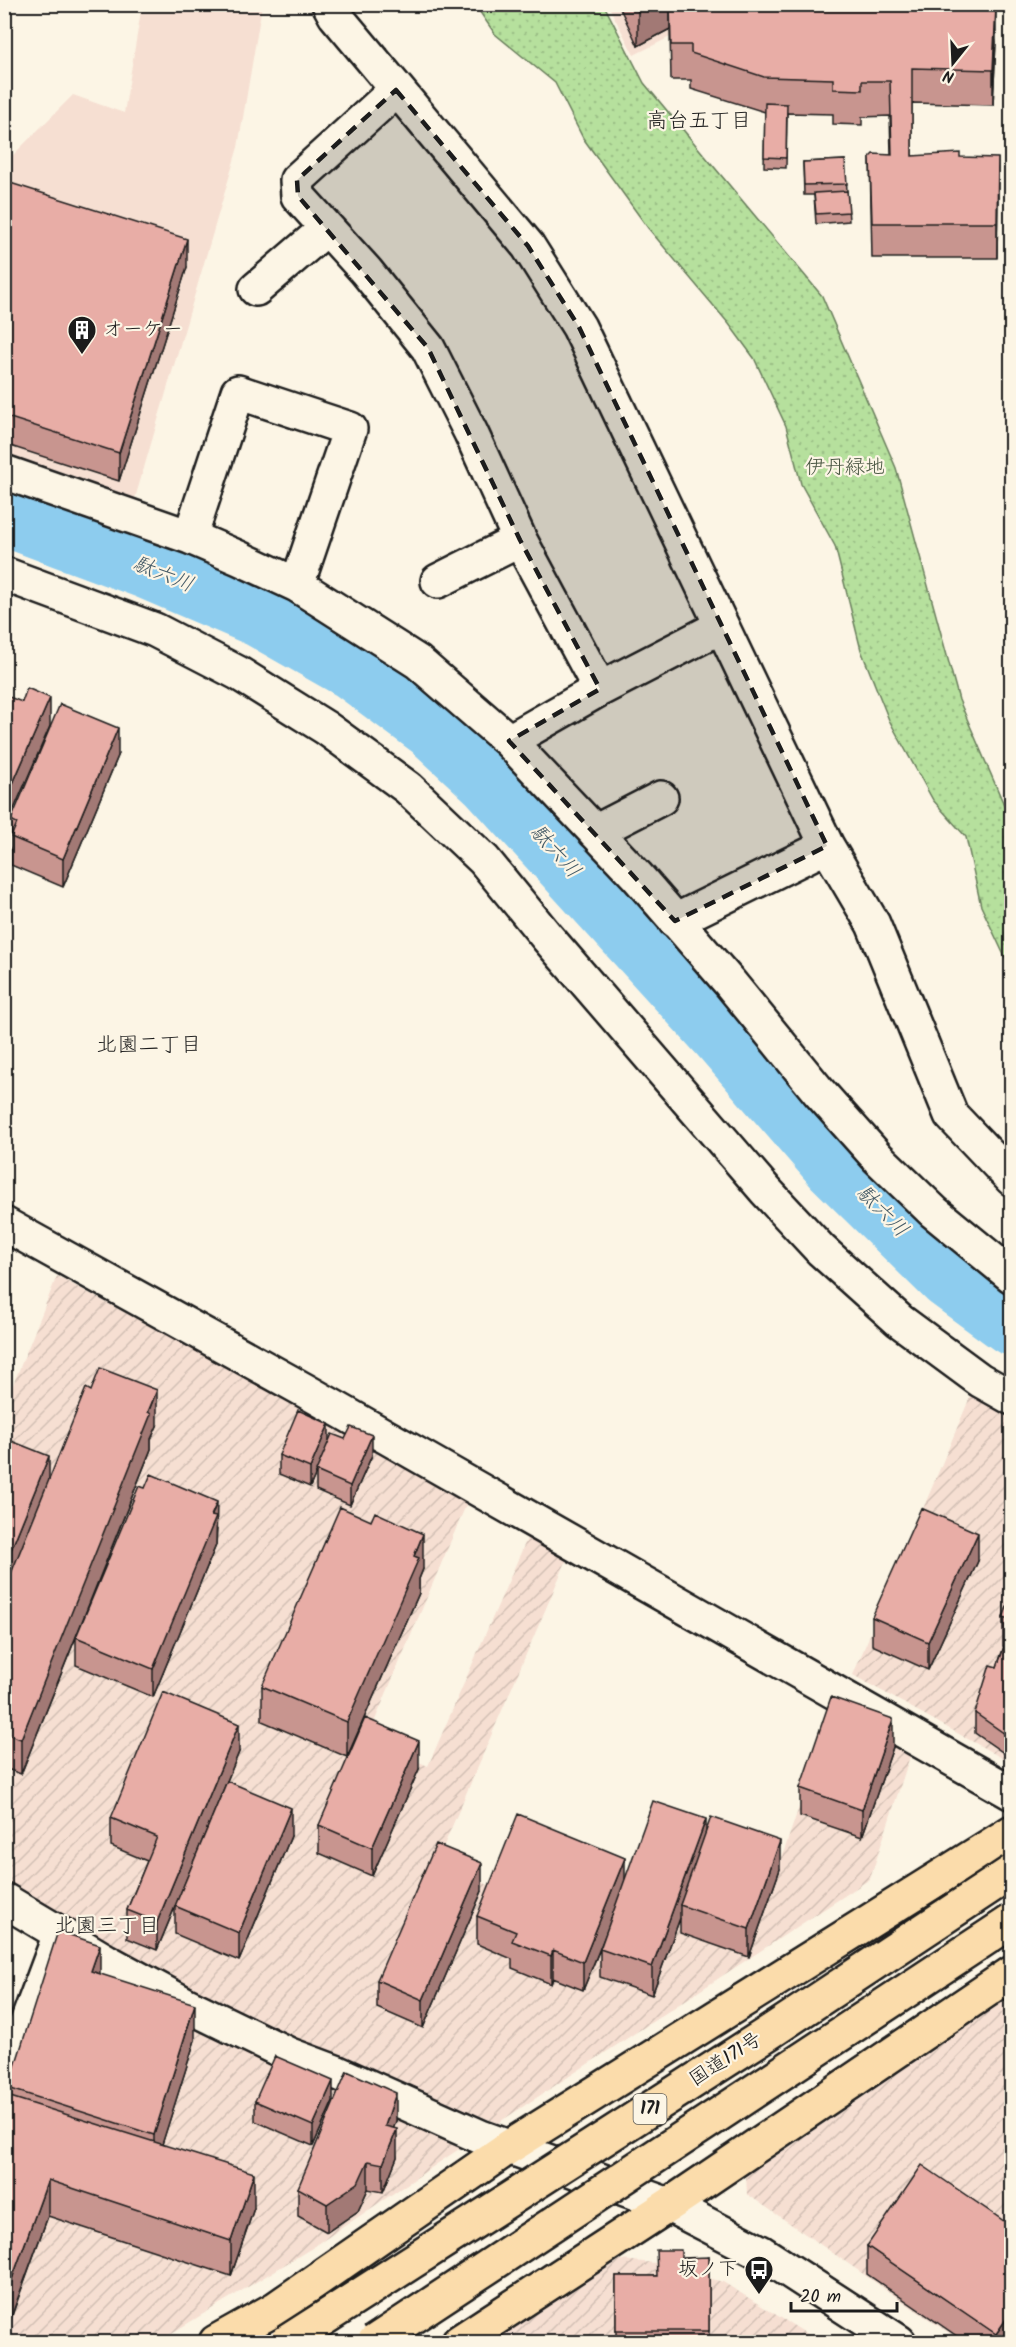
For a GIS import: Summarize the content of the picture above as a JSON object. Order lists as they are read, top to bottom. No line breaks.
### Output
{"streets":{"highway":["国道171号","171"]},"districts":["高台五丁目","北園二丁目","北園三丁目"],"water":["駄六川"],"parks":["伊丹緑地"],"places":{"building":["オーケー"],"bus stop":["坂ノ下"]},"scale_bar":"20 m","north":"bottom"}
